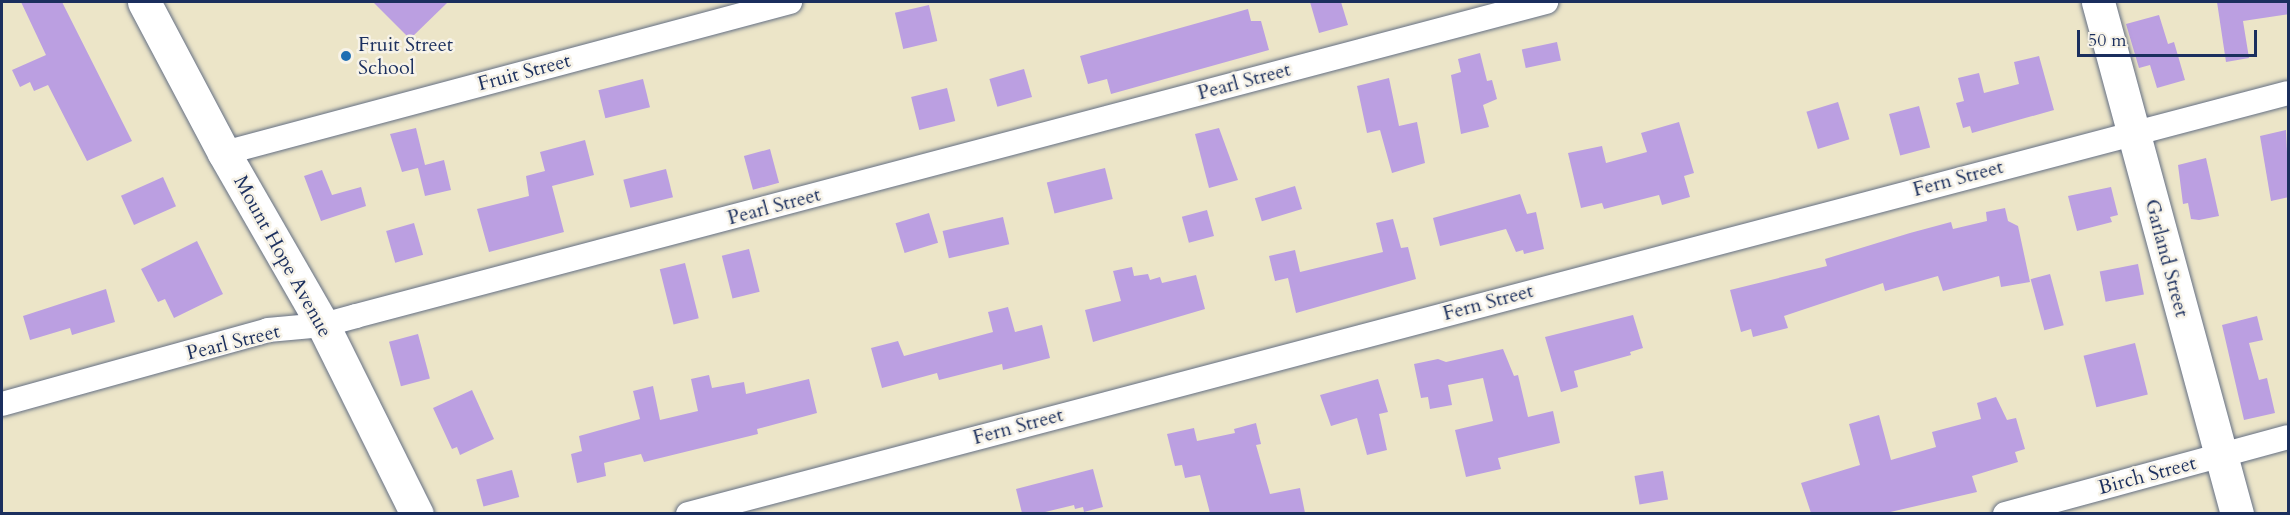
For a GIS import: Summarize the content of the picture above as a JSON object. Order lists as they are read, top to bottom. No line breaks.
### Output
{"streets":{"street":["Fruit Street","Pearl Street","Fern Street","Mount Hope Avenue","Garland Street","Birch Street"]},"crossings":[["Fruit Street","Mount Hope Avenue"],["Pearl Street","Mount Hope Avenue"],["Fern Street","Garland Street"],["Garland Street","Birch Street"]],"places":["Fruit Street School"],"scale_bar":"50 m"}
